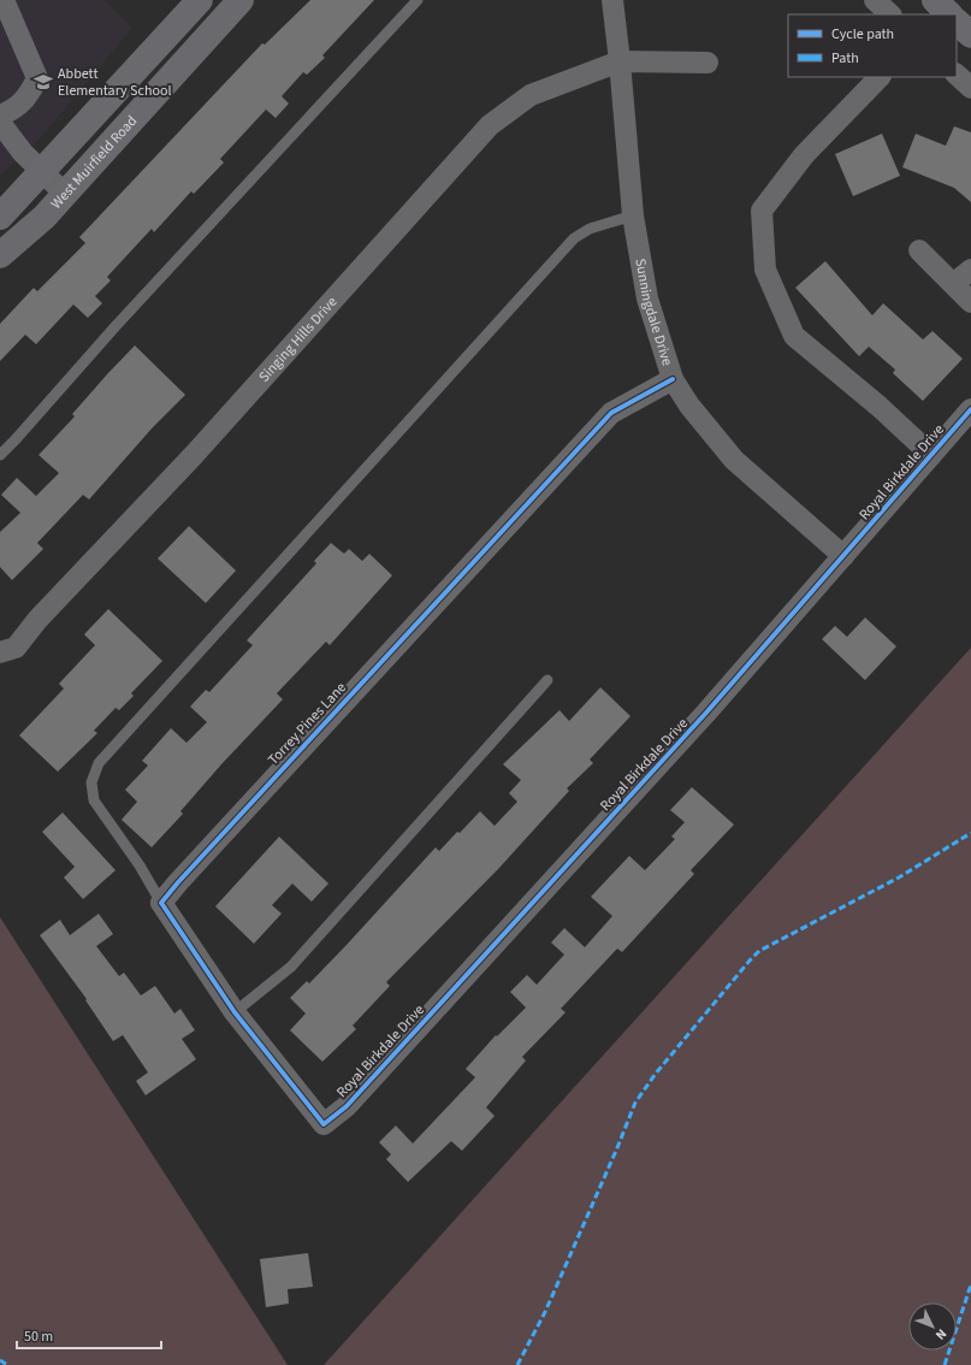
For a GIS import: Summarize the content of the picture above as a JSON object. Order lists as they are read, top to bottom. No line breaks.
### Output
{"streets":{"street":["West Muirfield Road","Sunningdale Drive","Singing Hills Drive","Royal Birkdale Drive","Torrey Pines Lane"]},"crossings":[["Sunningdale Drive","Singing Hills Drive"],["Sunningdale Drive","Royal Birkdale Drive"],["Sunningdale Drive","Torrey Pines Lane"]],"places":{"school or university":["Abbett Elementary School"]},"legend":["Cycle path","Path"],"scale_bar":"50 m","north":"bottom right"}
